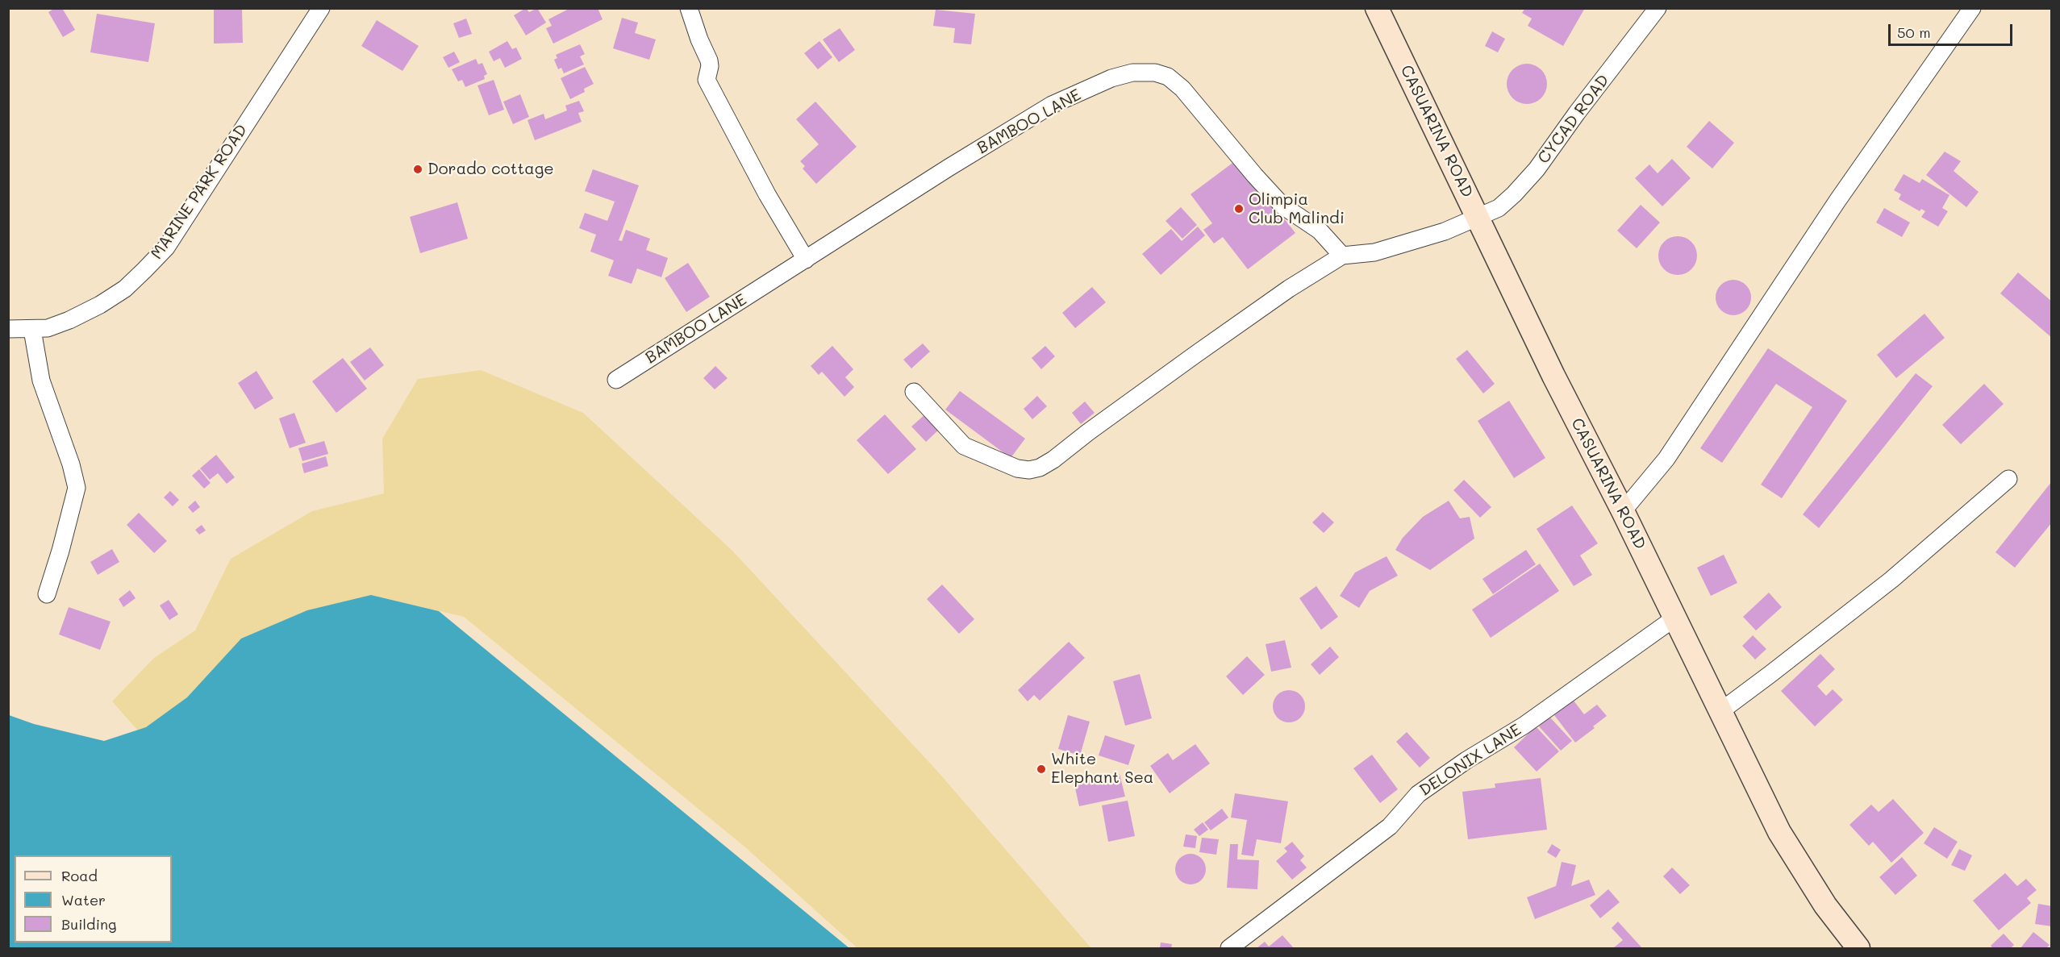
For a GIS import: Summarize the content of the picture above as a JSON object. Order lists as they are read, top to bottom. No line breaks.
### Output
{"streets":{"street":["CYCAD ROAD","BAMBOO LANE","CASUARINA ROAD","MARINE PARK ROAD","DELONIX LANE"]},"crossings":[["CYCAD ROAD","CASUARINA ROAD"],["CASUARINA ROAD","DELONIX LANE"]],"places":["Dorado cottage","Olimpia Club Malindi","White Elephant Sea"],"legend":["Road","Water","Building"],"scale_bar":"50 m"}
